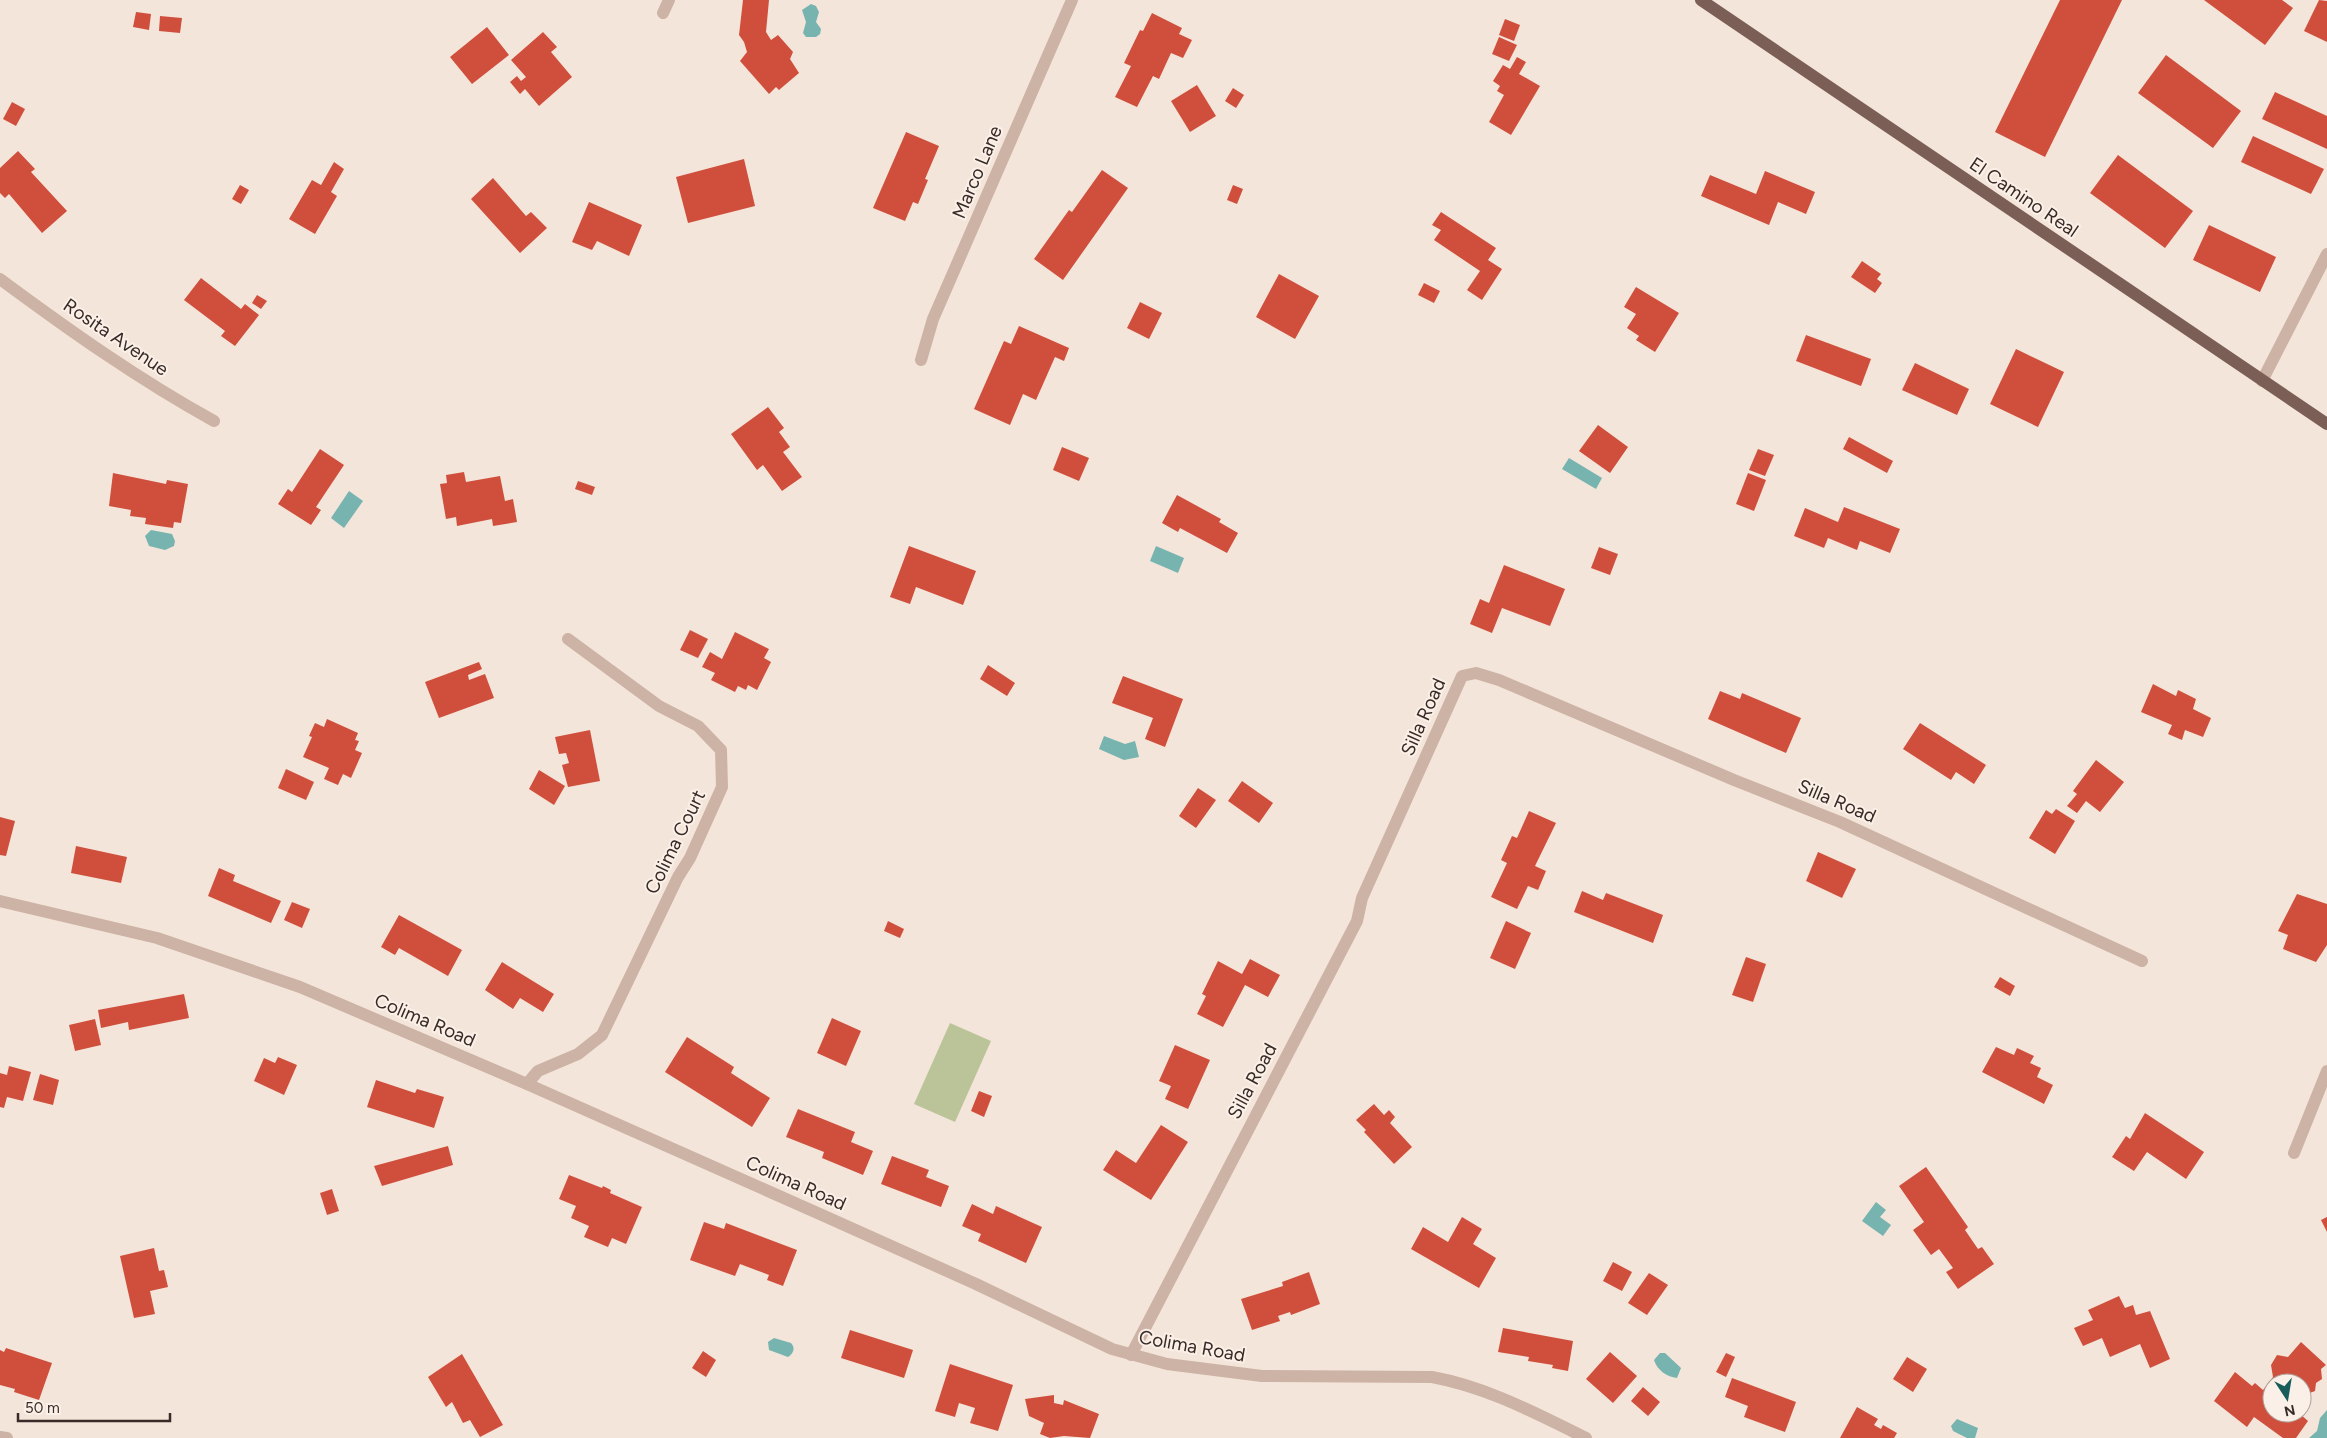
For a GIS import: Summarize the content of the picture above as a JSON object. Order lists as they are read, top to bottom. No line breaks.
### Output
{"streets":{"main road":["El Camino Real"],"street":["Marco Lane","Rosita Avenue","Silla Road","Colima Court","Colima Road"]},"crossings":[["Silla Road","Colima Road"],["Colima Court","Colima Road"]],"scale_bar":"50 m","north":"bottom"}
